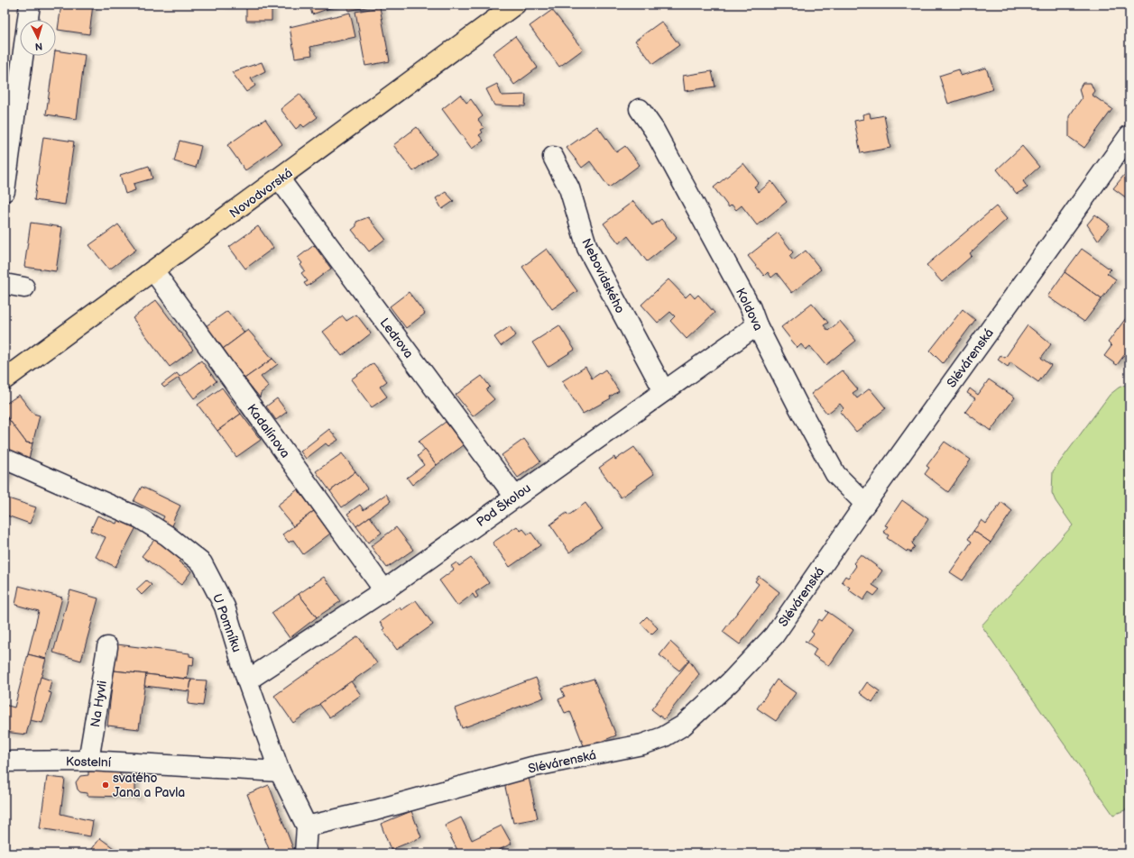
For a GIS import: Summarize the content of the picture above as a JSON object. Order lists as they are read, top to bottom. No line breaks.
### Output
{"streets":{"main road":["Novodvorská"],"street":["Nebovidského","Koldova","Ledrova","Slévárenská","Kadalínova","Pod Školou","U Pomníku","Na Hyvli","Kostelní"]},"crossings":[["Novodvorská","Ledrova"],["Novodvorská","Kadalínova"],["Nebovidského","Pod Školou"],["Koldova","Slévárenská"],["Koldova","Pod Školou"],["Ledrova","Pod Školou"],["Slévárenská","U Pomníku"],["Kadalínova","Pod Školou"],["Pod Školou","U Pomníku"],["U Pomníku","Kostelní"],["Na Hyvli","Kostelní"]],"places":["svatého Jana a Pavla"],"north":"bottom"}
